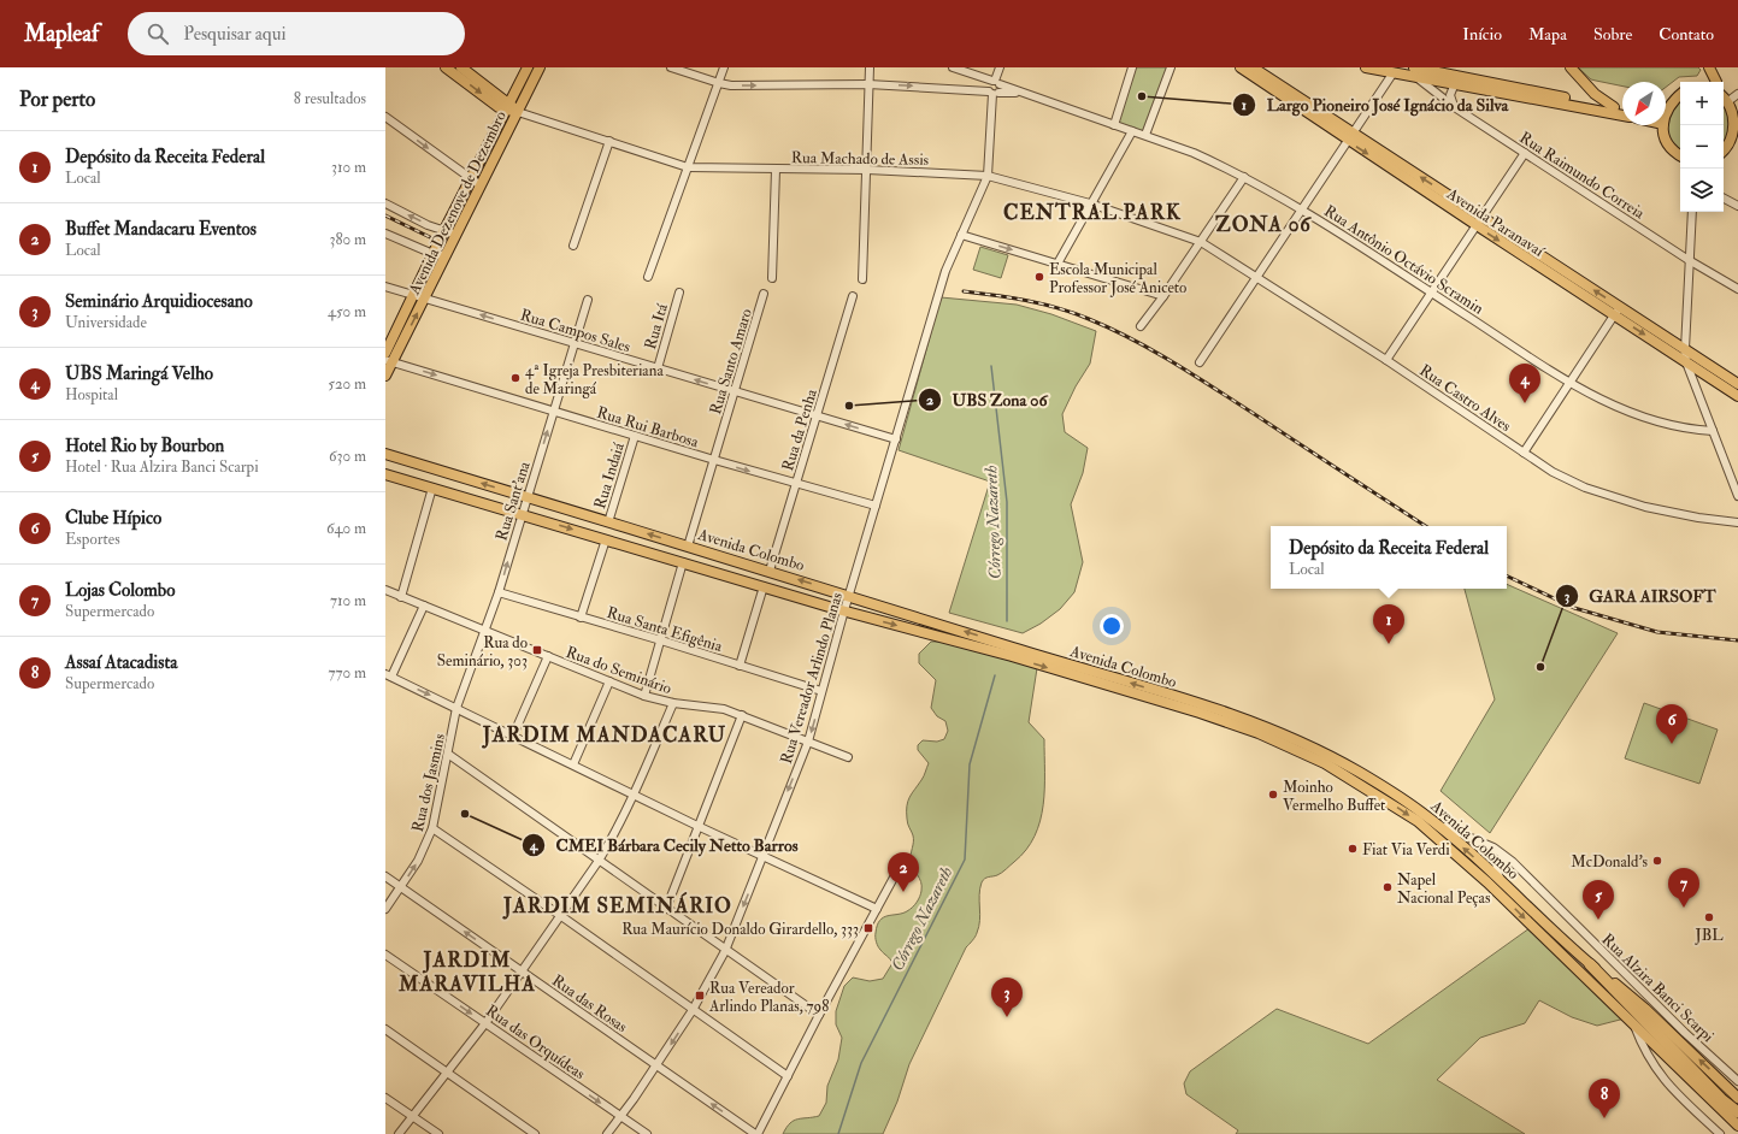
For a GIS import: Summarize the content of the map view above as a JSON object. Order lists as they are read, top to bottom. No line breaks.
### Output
{"streets":{"highway":["Avenida Colombo"],"main road":["Avenida Dezenove de Dezembro","Avenida Paranavaí"],"street":["Rua Machado de Assis","Rua Raimundo Correia","Rua Antônio Octávio Scramin","Rua Itá","Rua Campos Sales","Rua Santo Amaro","Rua Castro Alves","Rua Rui Barbosa","Rua da Penha","Rua Indaiá","Rua Sant'ana","Rua Santa Efigênia","Rua do Seminário","Rua Vereador Arlindo Planas","Rua dos Jasmins","Rua Alzira Banci Scarpi","Rua das Rosas","Rua das Orquídeas"]},"crossings":[["Rua Machado de Assis","Avenida Dezenove de Dezembro"],["Rua Machado de Assis","Rua Castro Alves"],["Rua Machado de Assis","Rua Vereador Arlindo Planas"],["Avenida Dezenove de Dezembro","Rua Campos Sales"],["Avenida Dezenove de Dezembro","Rua Rui Barbosa"],["Rua Itá","Rua Campos Sales"],["Rua Campos Sales","Rua Santo Amaro"],["Rua Campos Sales","Rua da Penha"],["Rua Campos Sales","Rua Sant'ana"],["Rua Campos Sales","Rua Vereador Arlindo Planas"],["Rua Santo Amaro","Rua Rui Barbosa"],["Rua Santo Amaro","Avenida Colombo"],["Rua Rui Barbosa","Rua da Penha"],["Rua Rui Barbosa","Rua Indaiá"],["Rua Rui Barbosa","Rua Sant'ana"],["Rua Rui Barbosa","Rua Vereador Arlindo Planas"],["Rua da Penha","Avenida Colombo"],["Rua Indaiá","Avenida Colombo"],["Rua Sant'ana","Avenida Colombo"],["Rua Sant'ana","Rua Santa Efigênia"],["Rua Sant'ana","Rua do Seminário"],["Rua Sant'ana","Rua dos Jasmins"],["Avenida Colombo","Rua Vereador Arlindo Planas"],["Avenida Colombo","Rua Alzira Banci Scarpi"],["Rua Santa Efigênia","Rua Vereador Arlindo Planas"],["Rua do Seminário","Rua Vereador Arlindo Planas"],["Rua Vereador Arlindo Planas","Rua das Rosas"],["Rua Vereador Arlindo Planas","Rua das Orquídeas"],["Rua dos Jasmins","Rua das Rosas"]],"one_way":["Rua Campos Sales","Rua Rui Barbosa","Rua Sant'ana","Rua das Rosas"],"districts":["CENTRAL PARK","ZONA 06","JARDIM MANDACARU","JARDIM SEMINÁRIO","JARDIM MARAVILHA"],"water":["Córrego Nazareth"],"places":{"other":["Largo Pioneiro José Ignácio da Silva","Escola Municipal Professor José Aniceto","4ª Igreja Presbiteriana de Maringá","UBS Zona 06","GARA AIRSOFT","Moinho Vermelho Buffet","CMEI Bárbara Cecily Netto Barros","Fiat Via Verdi","McDonald's","Napel Nacional Peças","JBL"],"transit":["Rua do Seminário, 303","Rua Maurício Donaldo Girardello, 333","Rua Vereador Arlindo Planas, 798"]},"north":"bottom left","page":{"header":"Mapleaf","search":"Pesquisar aqui","nav":["Início","Mapa","Sobre","Contato"],"heading":["Por perto","8 resultados"],"map_buttons":["+","−"],"list":[{"mark":"1","name":"Depósito da Receita Federal","note":"Local","value":"310 m"},{"mark":"2","name":"Buffet Mandacaru Eventos","note":"Local","value":"380 m"},{"mark":"3","name":"Seminário Arquidiocesano","note":"Universidade","value":"450 m"},{"mark":"4","name":"UBS Maringá Velho","note":"Hospital","value":"520 m"},{"mark":"5","name":"Hotel Rio by Bourbon","note":"Hotel · Rua Alzira Banci Scarpi","value":"630 m"},{"mark":"6","name":"Clube Hípico","note":"Esportes","value":"640 m"},{"mark":"7","name":"Lojas Colombo","note":"Supermercado","value":"710 m"},{"mark":"8","name":"Assaí Atacadista","note":"Supermercado","value":"770 m"}],"pins":["4","1","6","2","7","5","3","8"],"popup":["Depósito da Receita Federal","Local"]}}
